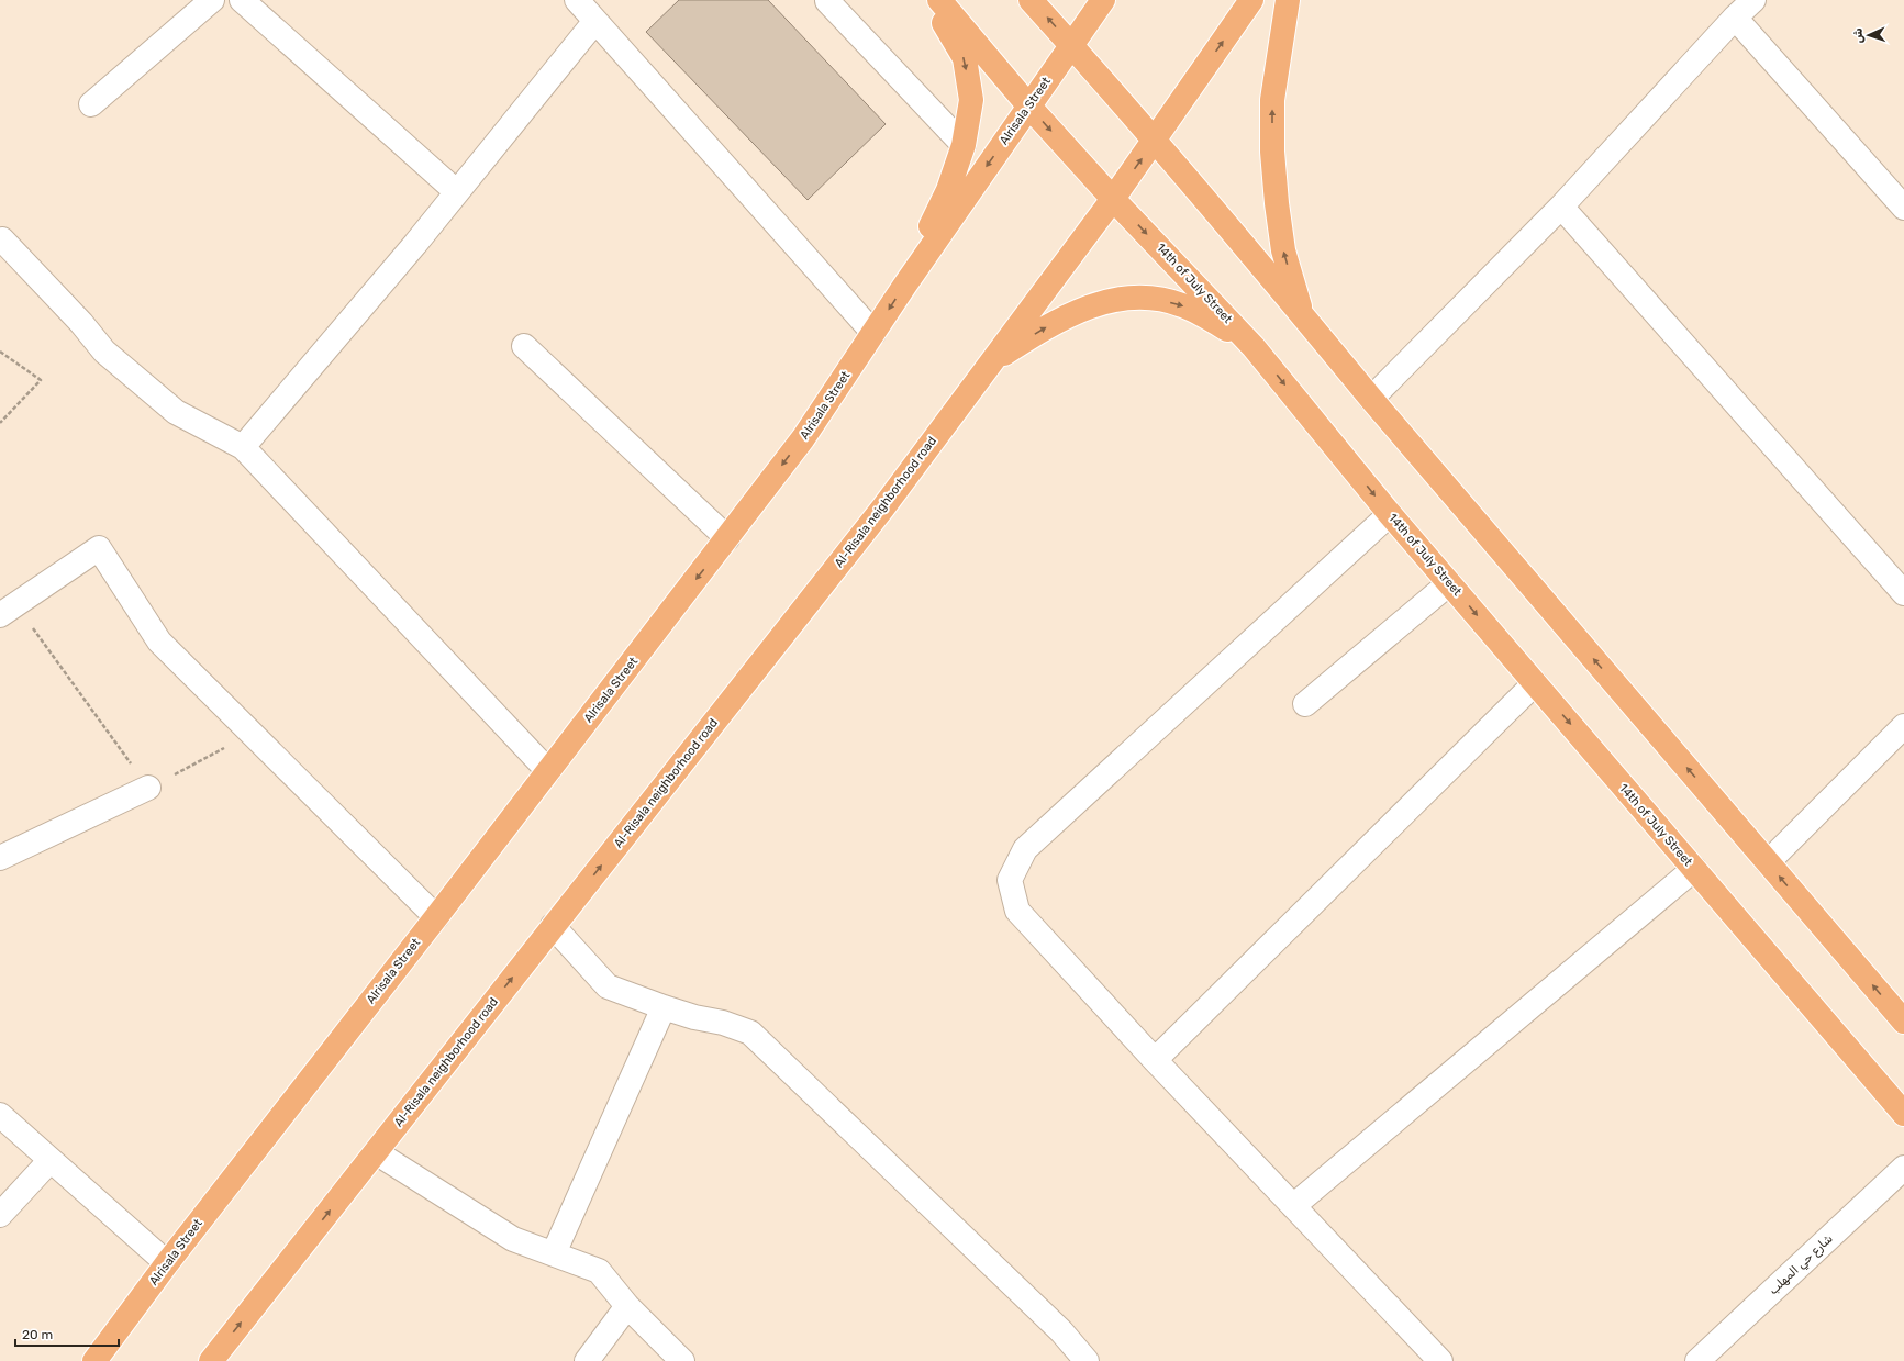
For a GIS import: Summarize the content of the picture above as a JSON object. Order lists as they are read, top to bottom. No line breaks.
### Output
{"streets":{"main road":["Alrisala Street","14th of July Street","Al-Risala neighborhood road"],"street":["شارع حي المهلب"]},"crossings":[["Alrisala Street","14th of July Street"],["14th of July Street","Al-Risala neighborhood road"]],"one_way":["Alrisala Street","Al-Risala neighborhood road"],"scale_bar":"20 m","north":"left"}
